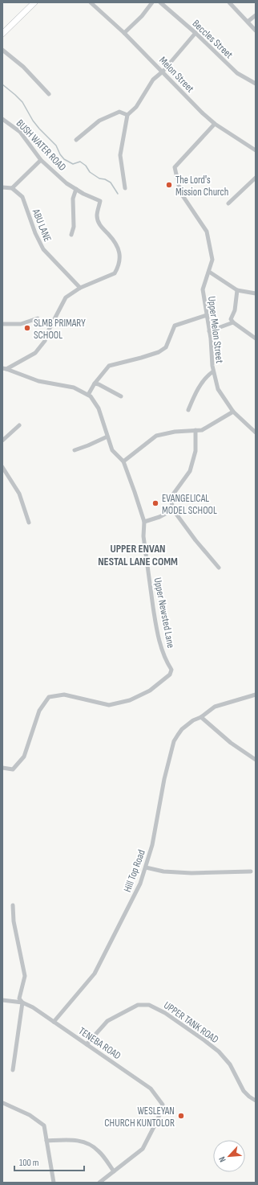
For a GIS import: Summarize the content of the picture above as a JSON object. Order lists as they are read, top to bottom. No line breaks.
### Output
{"streets":{"street":["Beccles Street","Melon Street","BUSH WATER ROAD","ABU LANE","Upper Melon Street","Upper Newsted Lane","Hill Top Road","UPPER TANK ROAD","TENEBA ROAD"]},"crossings":[["Melon Street","Upper Melon Street"],["BUSH WATER ROAD","ABU LANE"],["BUSH WATER ROAD","Upper Newsted Lane"],["Hill Top Road","TENEBA ROAD"],["UPPER TANK ROAD","TENEBA ROAD"]],"districts":["UPPER ENVAN NESTAL LANE COMM"],"places":["The Lord's Mission Church","SLMB PRIMARY SCHOOL","EVANGELICAL MODEL SCHOOL","WESLEYAN CHURCH KUNTOLOR"],"scale_bar":"100 m","north":"bottom left"}
